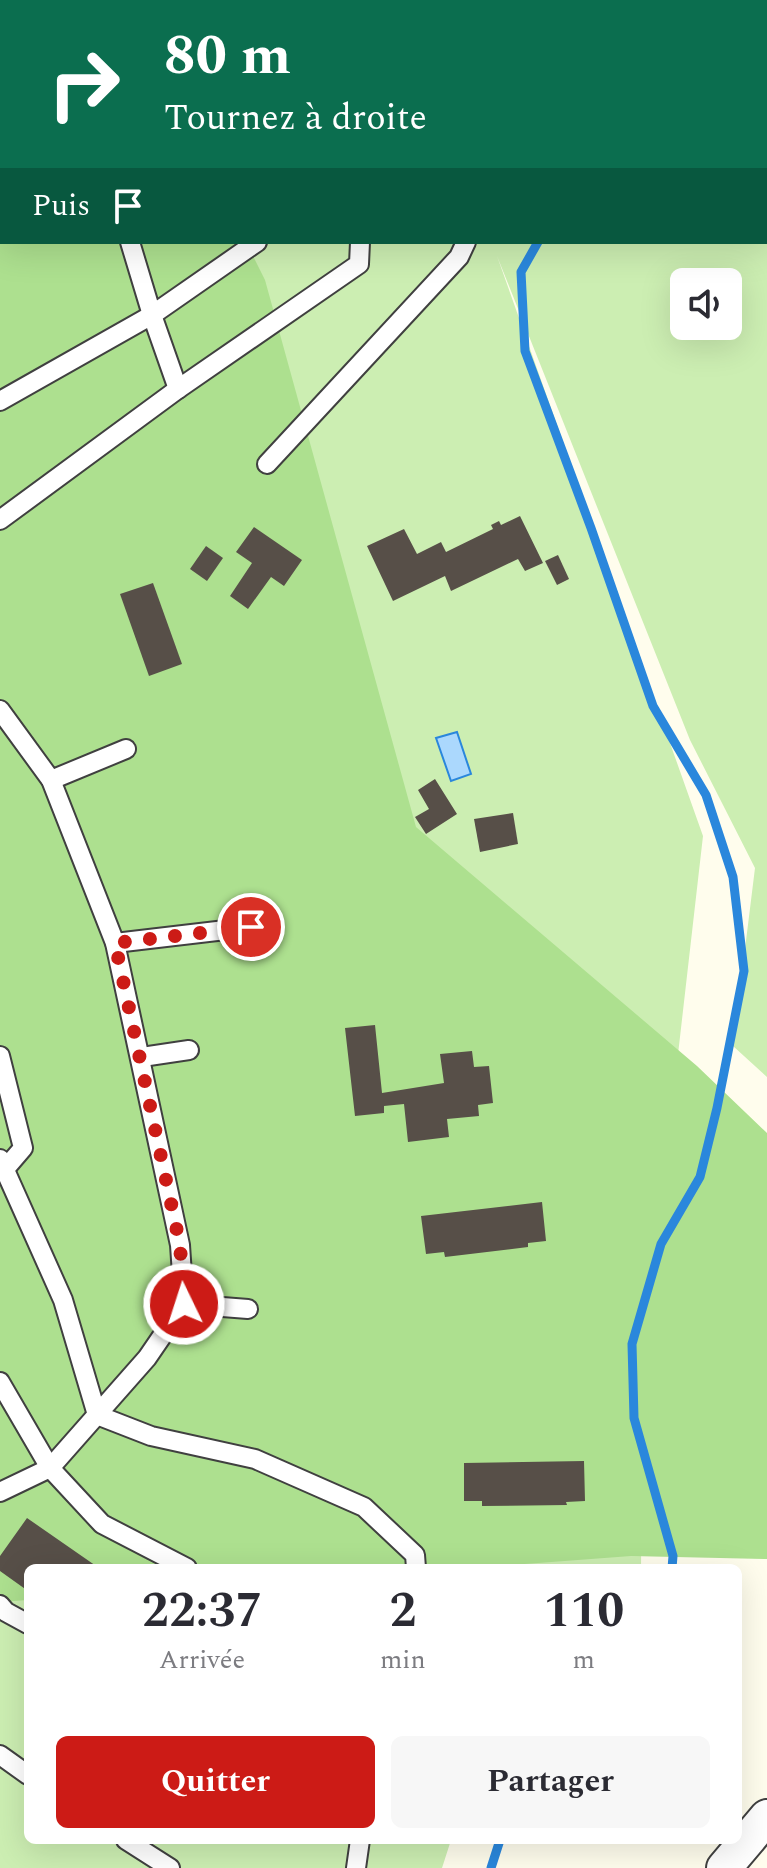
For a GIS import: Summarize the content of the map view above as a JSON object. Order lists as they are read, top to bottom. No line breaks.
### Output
{"page":{"turn":["80 m","Tournez à droite"],"then":"Puis","eta":["22:37","Arrivée","2","min","110","m"],"buttons":["Quitter","Partager"]}}
